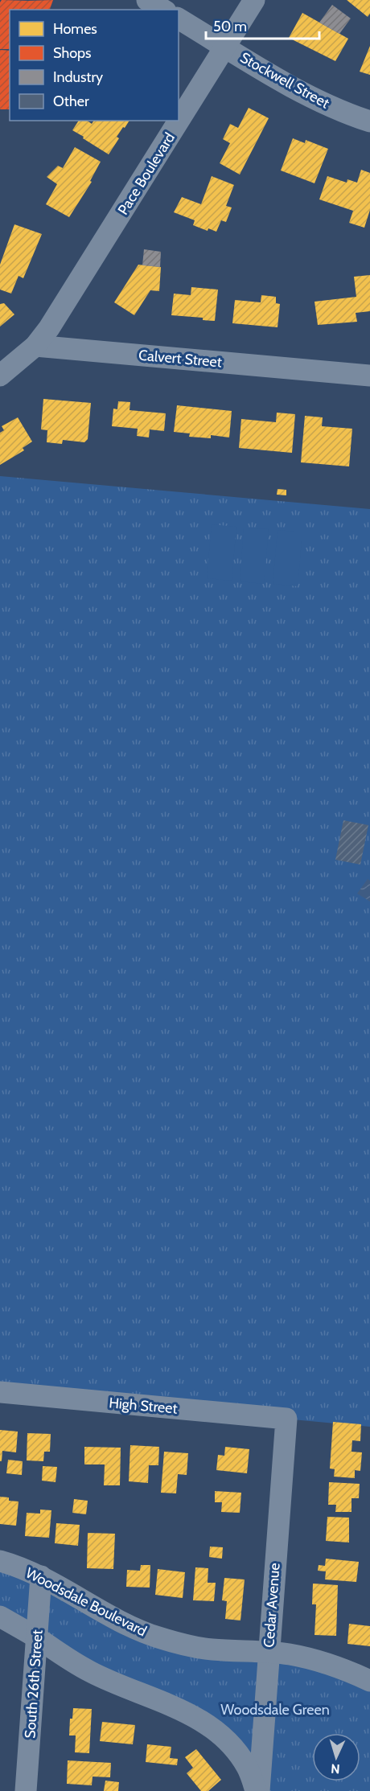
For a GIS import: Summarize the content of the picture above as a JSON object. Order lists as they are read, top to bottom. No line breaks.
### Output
{"streets":{"street":["Stockwell Street","Pace Boulevard","Calvert Street","High Street","Woodsdale Boulevard","Cedar Avenue","South 26th Street"]},"crossings":[["Stockwell Street","Pace Boulevard"],["Pace Boulevard","Calvert Street"],["High Street","Cedar Avenue"],["Woodsdale Boulevard","Cedar Avenue"],["Woodsdale Boulevard","South 26th Street"]],"parks":["Woodsdale Green"],"legend":["Homes","Shops","Industry","Other"],"scale_bar":"50 m","north":"bottom"}
